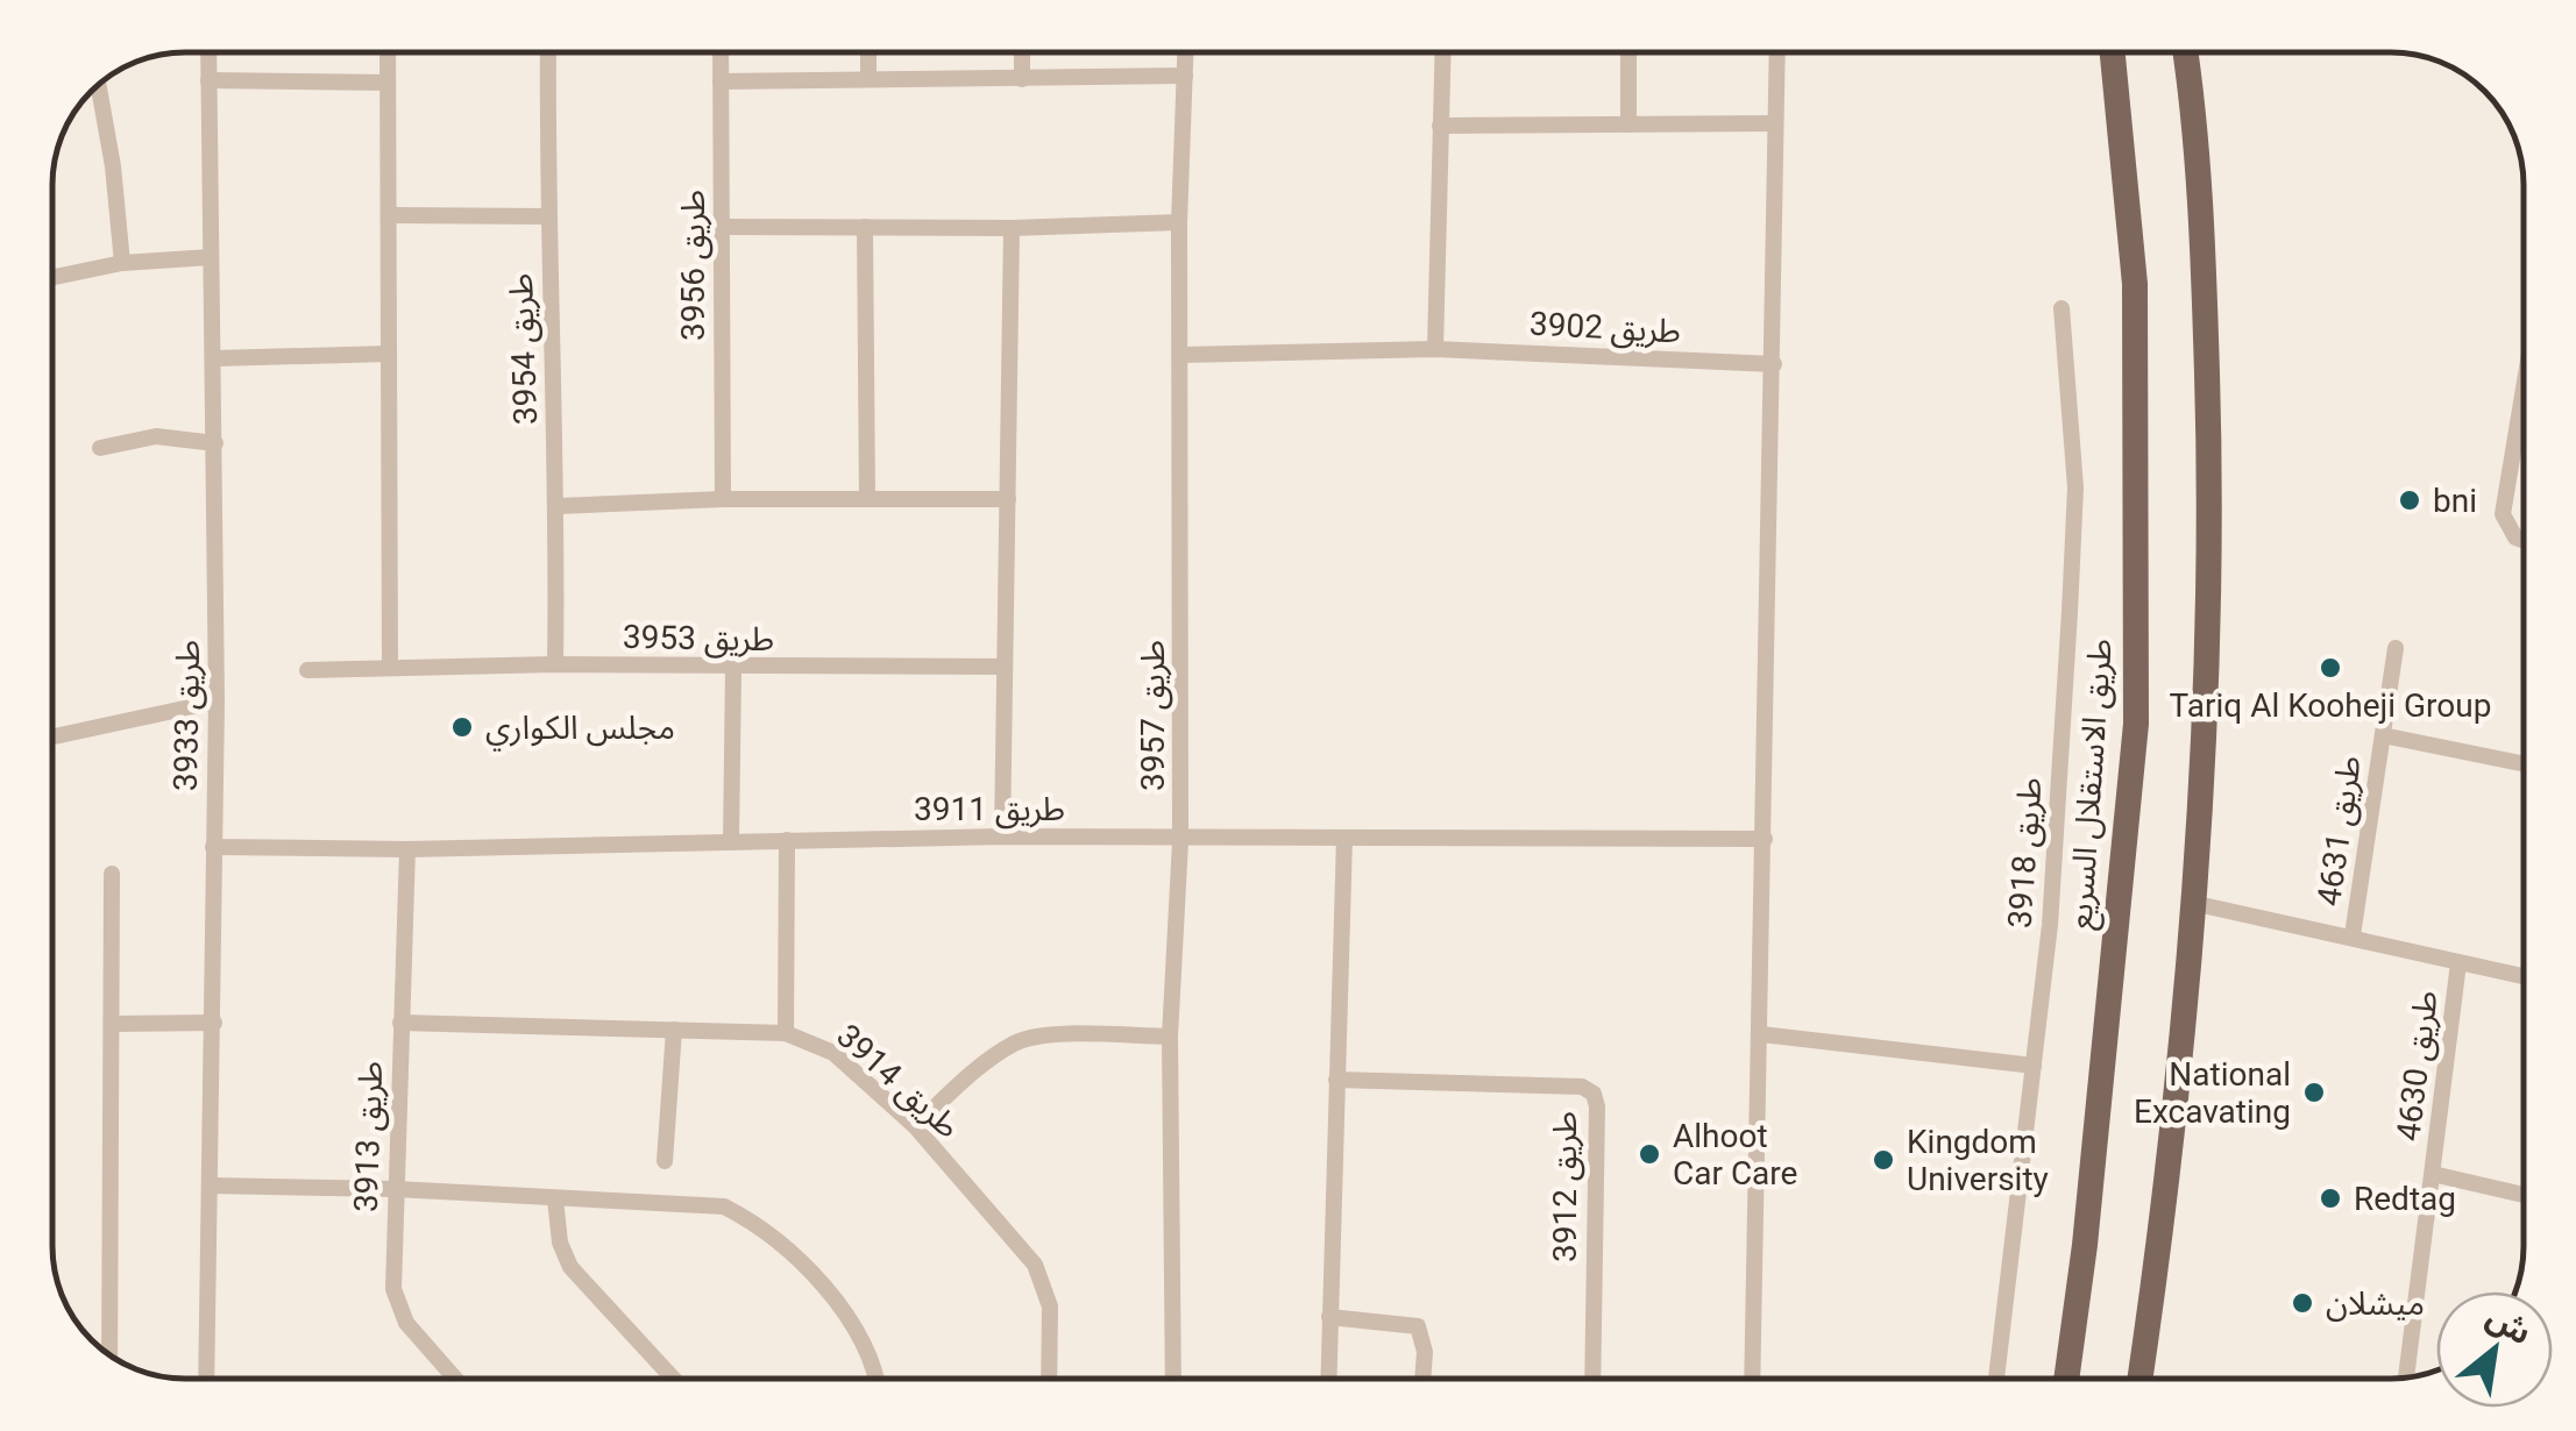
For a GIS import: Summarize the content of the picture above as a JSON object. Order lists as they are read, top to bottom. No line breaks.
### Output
{"streets":{"main road":["طريق الاستقلال السريع"],"street":["طريق 3956","طريق 3902","طريق 3954","طريق 3953","طريق 3933","طريق 3957","طريق 3911","طريق 4631","طريق 3918","طريق 4630","طريق 3914","طريق 3913","طريق 3912"]},"crossings":[["طريق 3902","طريق 3957"],["طريق 3954","طريق 3953"],["طريق 3933","طريق 3911"],["طريق 3957","طريق 3911"],["طريق 3911","طريق 3913"],["طريق 4631","طريق 4630"],["طريق 3914","طريق 3913"]],"places":["bni","Tariq Al Kooheji Group","مجلس الكواري","National Excavating","Alhoot Car Care","Kingdom University","Redtag","ميشلان"],"north":"top right"}
